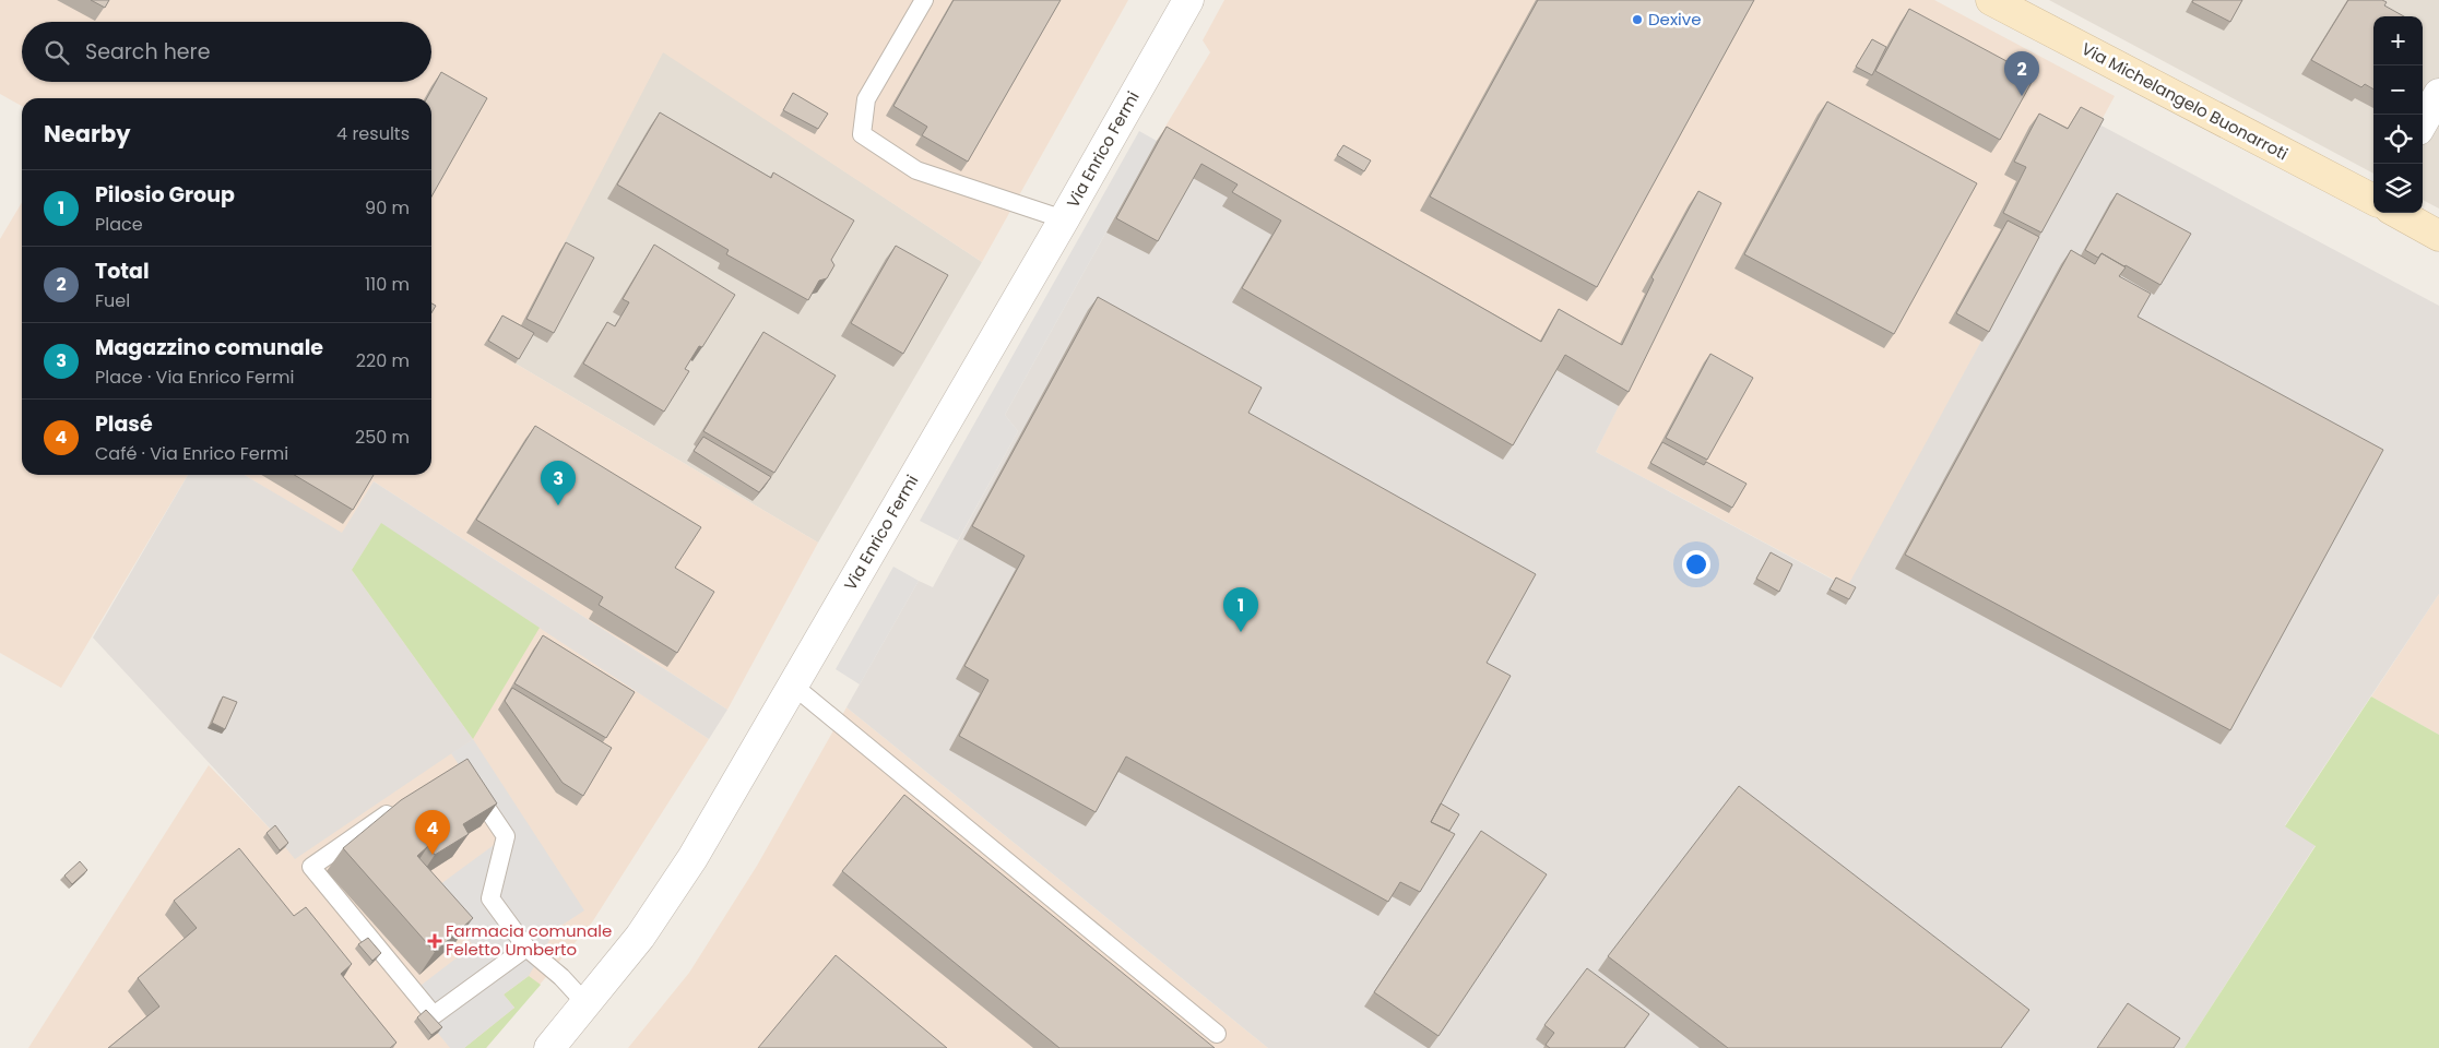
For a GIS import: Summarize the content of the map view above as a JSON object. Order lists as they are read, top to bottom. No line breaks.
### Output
{"streets":{"street":["Via Michelangelo Buonarroti","Via Enrico Fermi"]},"places":{"other":["Dexive"],"health":["Farmacia comunale Feletto Umberto"]},"page":{"map_buttons":["+","−"],"search":"Search here","pins":["2","3","1","4"],"heading":["Nearby","4 results"],"list":[{"mark":"1","name":"Pilosio Group","note":"Place","value":"90 m"},{"mark":"2","name":"Total","note":"Fuel","value":"110 m"},{"mark":"3","name":"Magazzino comunale","note":"Place · Via Enrico Fermi","value":"220 m"},{"mark":"4","name":"Plasé","note":"Café · Via Enrico Fermi","value":"250 m"}]}}
